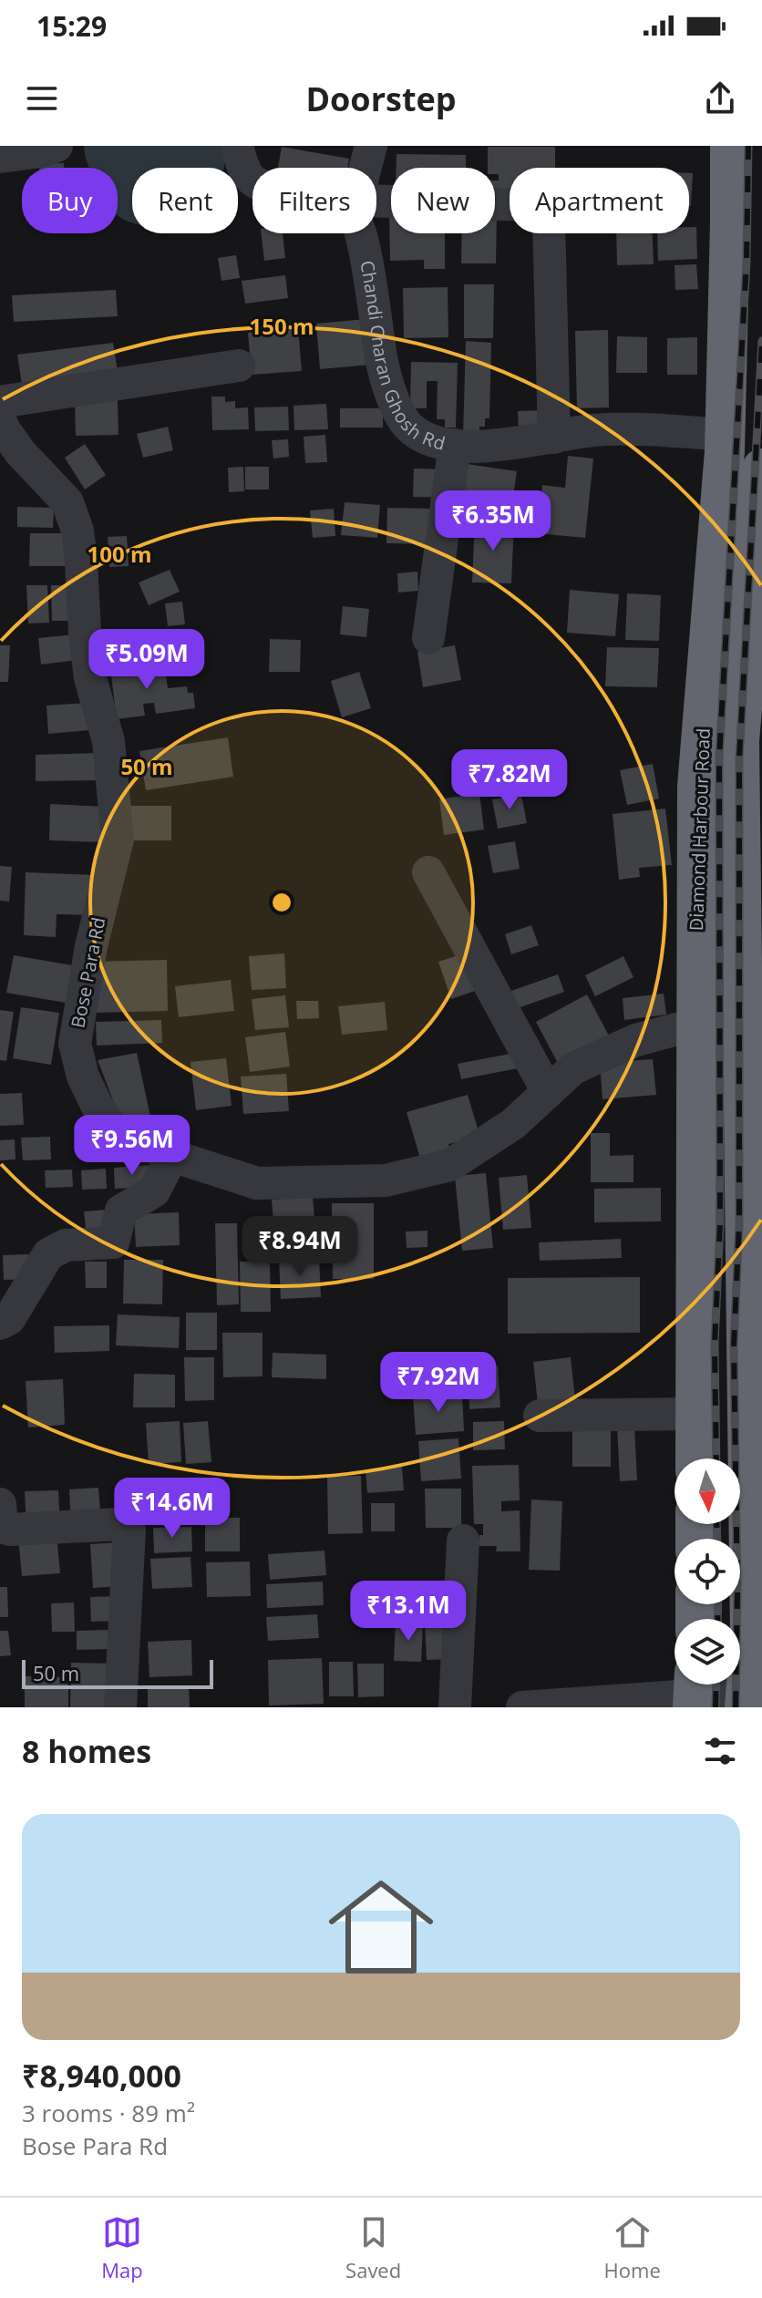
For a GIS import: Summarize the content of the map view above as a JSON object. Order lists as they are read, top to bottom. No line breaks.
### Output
{"streets":{"highway":["Diamond Harbour Road"],"street":["Chandi Charan Ghosh Rd","Bose Para Rd"]},"crossings":[["Chandi Charan Ghosh Rd","Diamond Harbour Road"],["Diamond Harbour Road","Bose Para Rd"]],"scale_bar":"50 m","north":"bottom","page":{"status":"15:29","header":"Doorstep","chip":["Buy","Rent","Filters","New","Apartment"],"price":["₹6.35M","₹5.09M","₹7.82M","₹9.56M","₹8.94M","₹7.92M","₹14.6M","₹13.1M"],"scale":"50 m","heading":"8 homes","list":[{"name":"₹8,940,000","note":"3 rooms · 89 m² · Bose Para Rd"}],"tabs":["Map","Saved","Home"]},"rings":["150 m","100 m","50 m"]}
